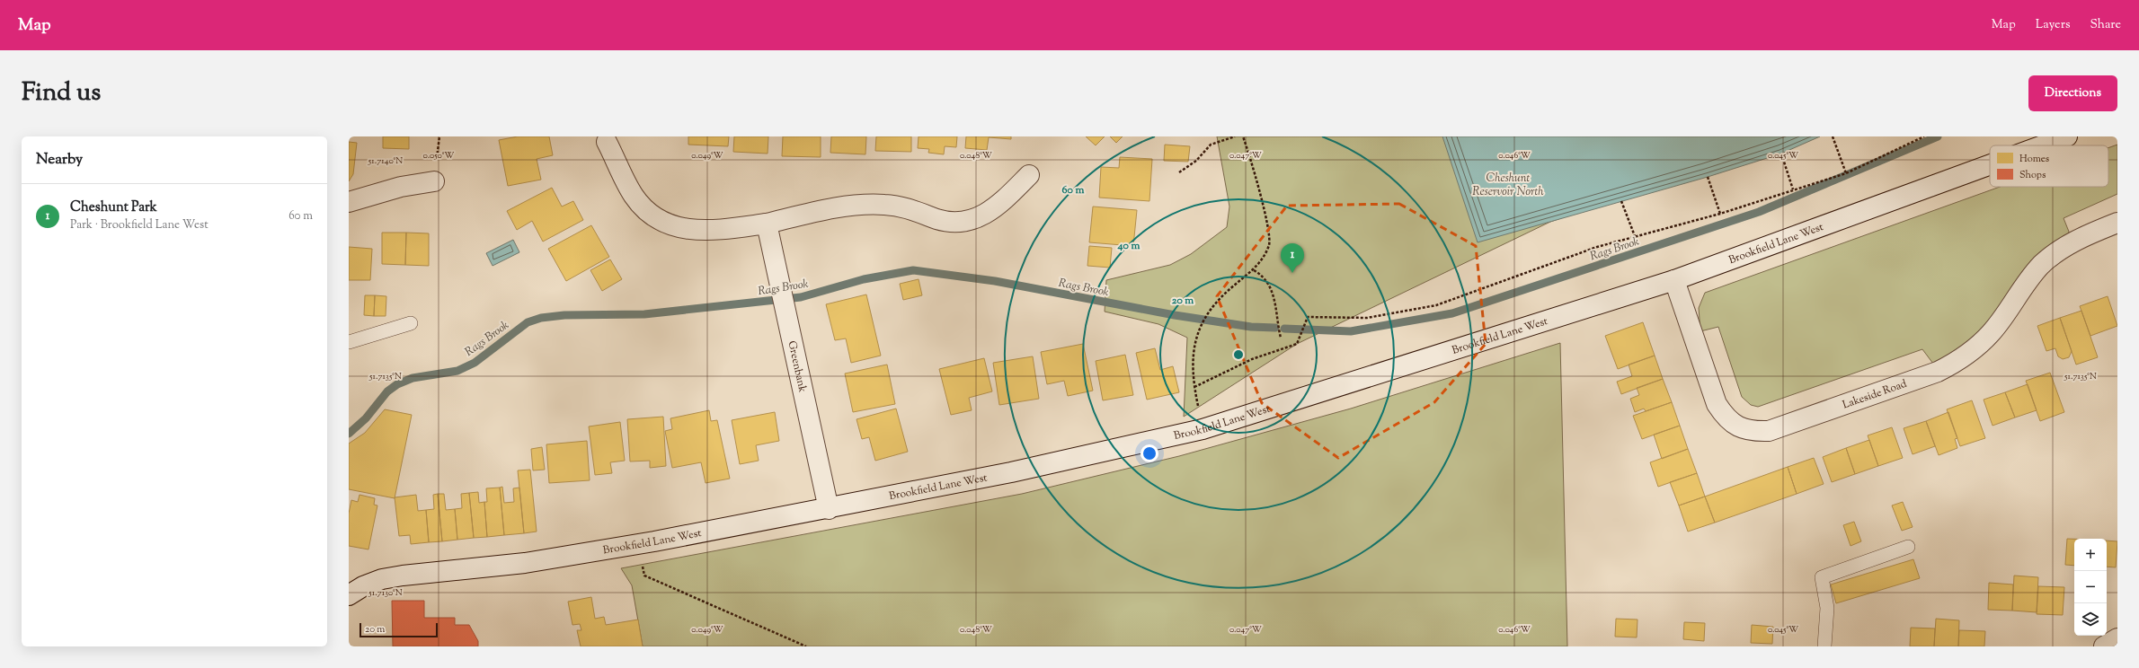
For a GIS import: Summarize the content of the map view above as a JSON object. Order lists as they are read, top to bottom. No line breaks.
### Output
{"streets":{"main road":["Brookfield Lane West","Greenbank","Lakeside Road"]},"crossings":[["Brookfield Lane West","Greenbank"],["Brookfield Lane West","Lakeside Road"]],"water":["Cheshunt Reservoir North","Rags Brook"],"legend":["Homes","Shops"],"scale_bar":"20 m","page":{"header":"Map","nav":["Map","Layers","Share"],"title":"Find us","buttons":"Directions","heading":"Nearby","list":[{"mark":"1","name":"Cheshunt Park","note":"Park · Brookfield Lane West","value":"60 m"}],"pins":"1","map_buttons":["+","−"],"scale":"20 m"},"coordinates":["0.050°W","0.049°W","0.048°W","0.047°W","0.046°W","0.045°W","51.7140°N","51.7135°N","51.7130°N"],"rings":["60 m","40 m","20 m"]}
